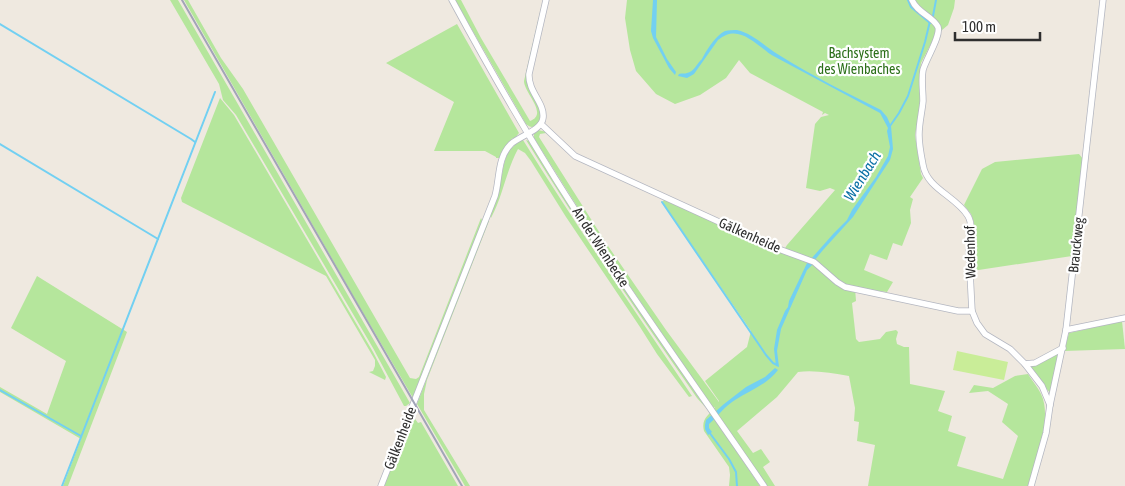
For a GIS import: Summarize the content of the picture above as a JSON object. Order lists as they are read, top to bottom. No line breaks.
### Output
{"streets":{"street":["Gälkenheide","Brauckweg","An der Wienbecke","Wedenhof"]},"crossings":[["Gälkenheide","An der Wienbecke"],["Gälkenheide","Wedenhof"],["Brauckweg","Wedenhof"]],"water":["Wienbach"],"parks":["Bachsystem des Wienbaches"],"scale_bar":"100 m"}
